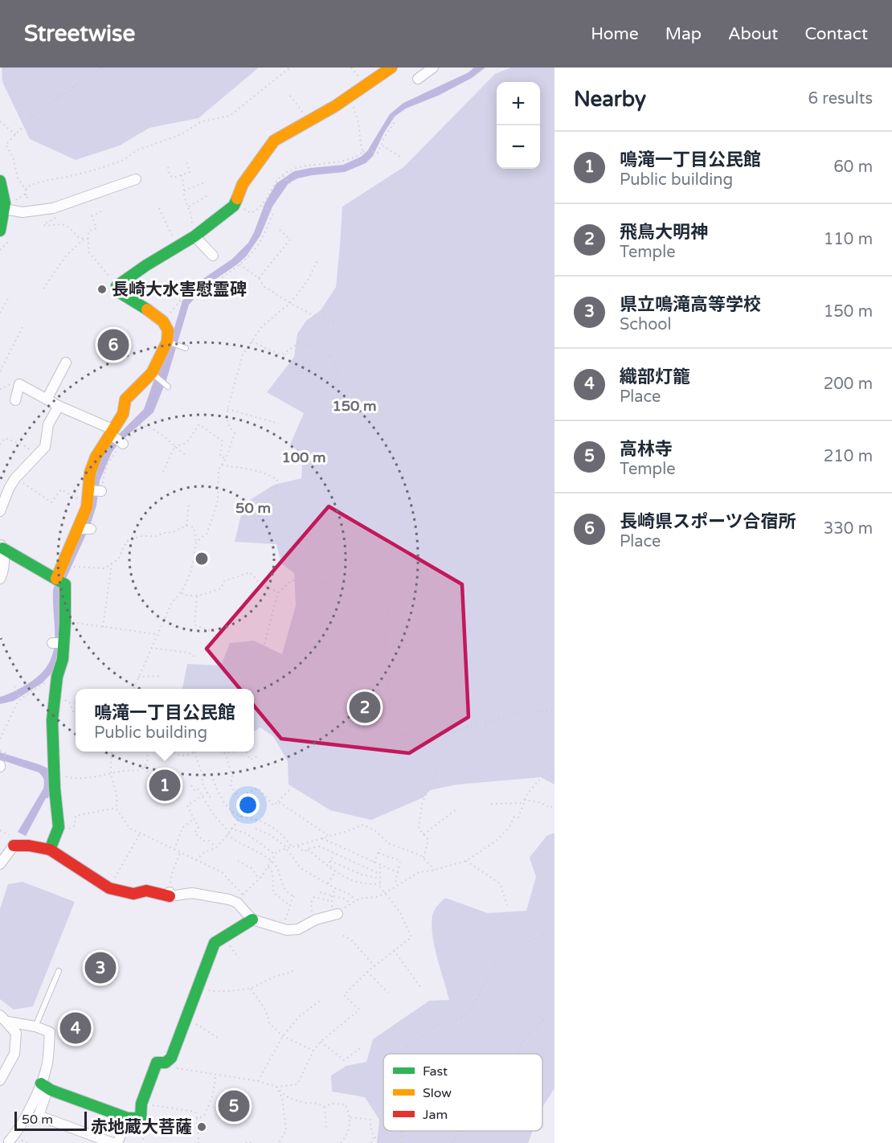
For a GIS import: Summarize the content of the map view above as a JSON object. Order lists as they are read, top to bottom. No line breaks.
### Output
{"places":["長崎大水害慰霊碑","赤地蔵大菩薩"],"legend":["Fast","Slow","Jam"],"scale_bar":"50 m","page":{"header":"Streetwise","nav":["Home","Map","About","Contact"],"heading":["Nearby","6 results"],"map_buttons":["+","−"],"list":[{"mark":"1","name":"鳴滝一丁目公民館","note":"Public building","value":"60 m"},{"mark":"2","name":"飛鳥大明神","note":"Temple","value":"110 m"},{"mark":"3","name":"県立鳴滝高等学校","note":"School","value":"150 m"},{"mark":"4","name":"織部灯籠","note":"Place","value":"200 m"},{"mark":"5","name":"高林寺","note":"Temple","value":"210 m"},{"mark":"6","name":"長崎県スポーツ合宿所","note":"Place","value":"330 m"}],"pins":["6","2","1","3","4","5"],"popup":["鳴滝一丁目公民館","Public building"],"scale":"50 m"},"rings":["150 m","100 m","50 m"]}
